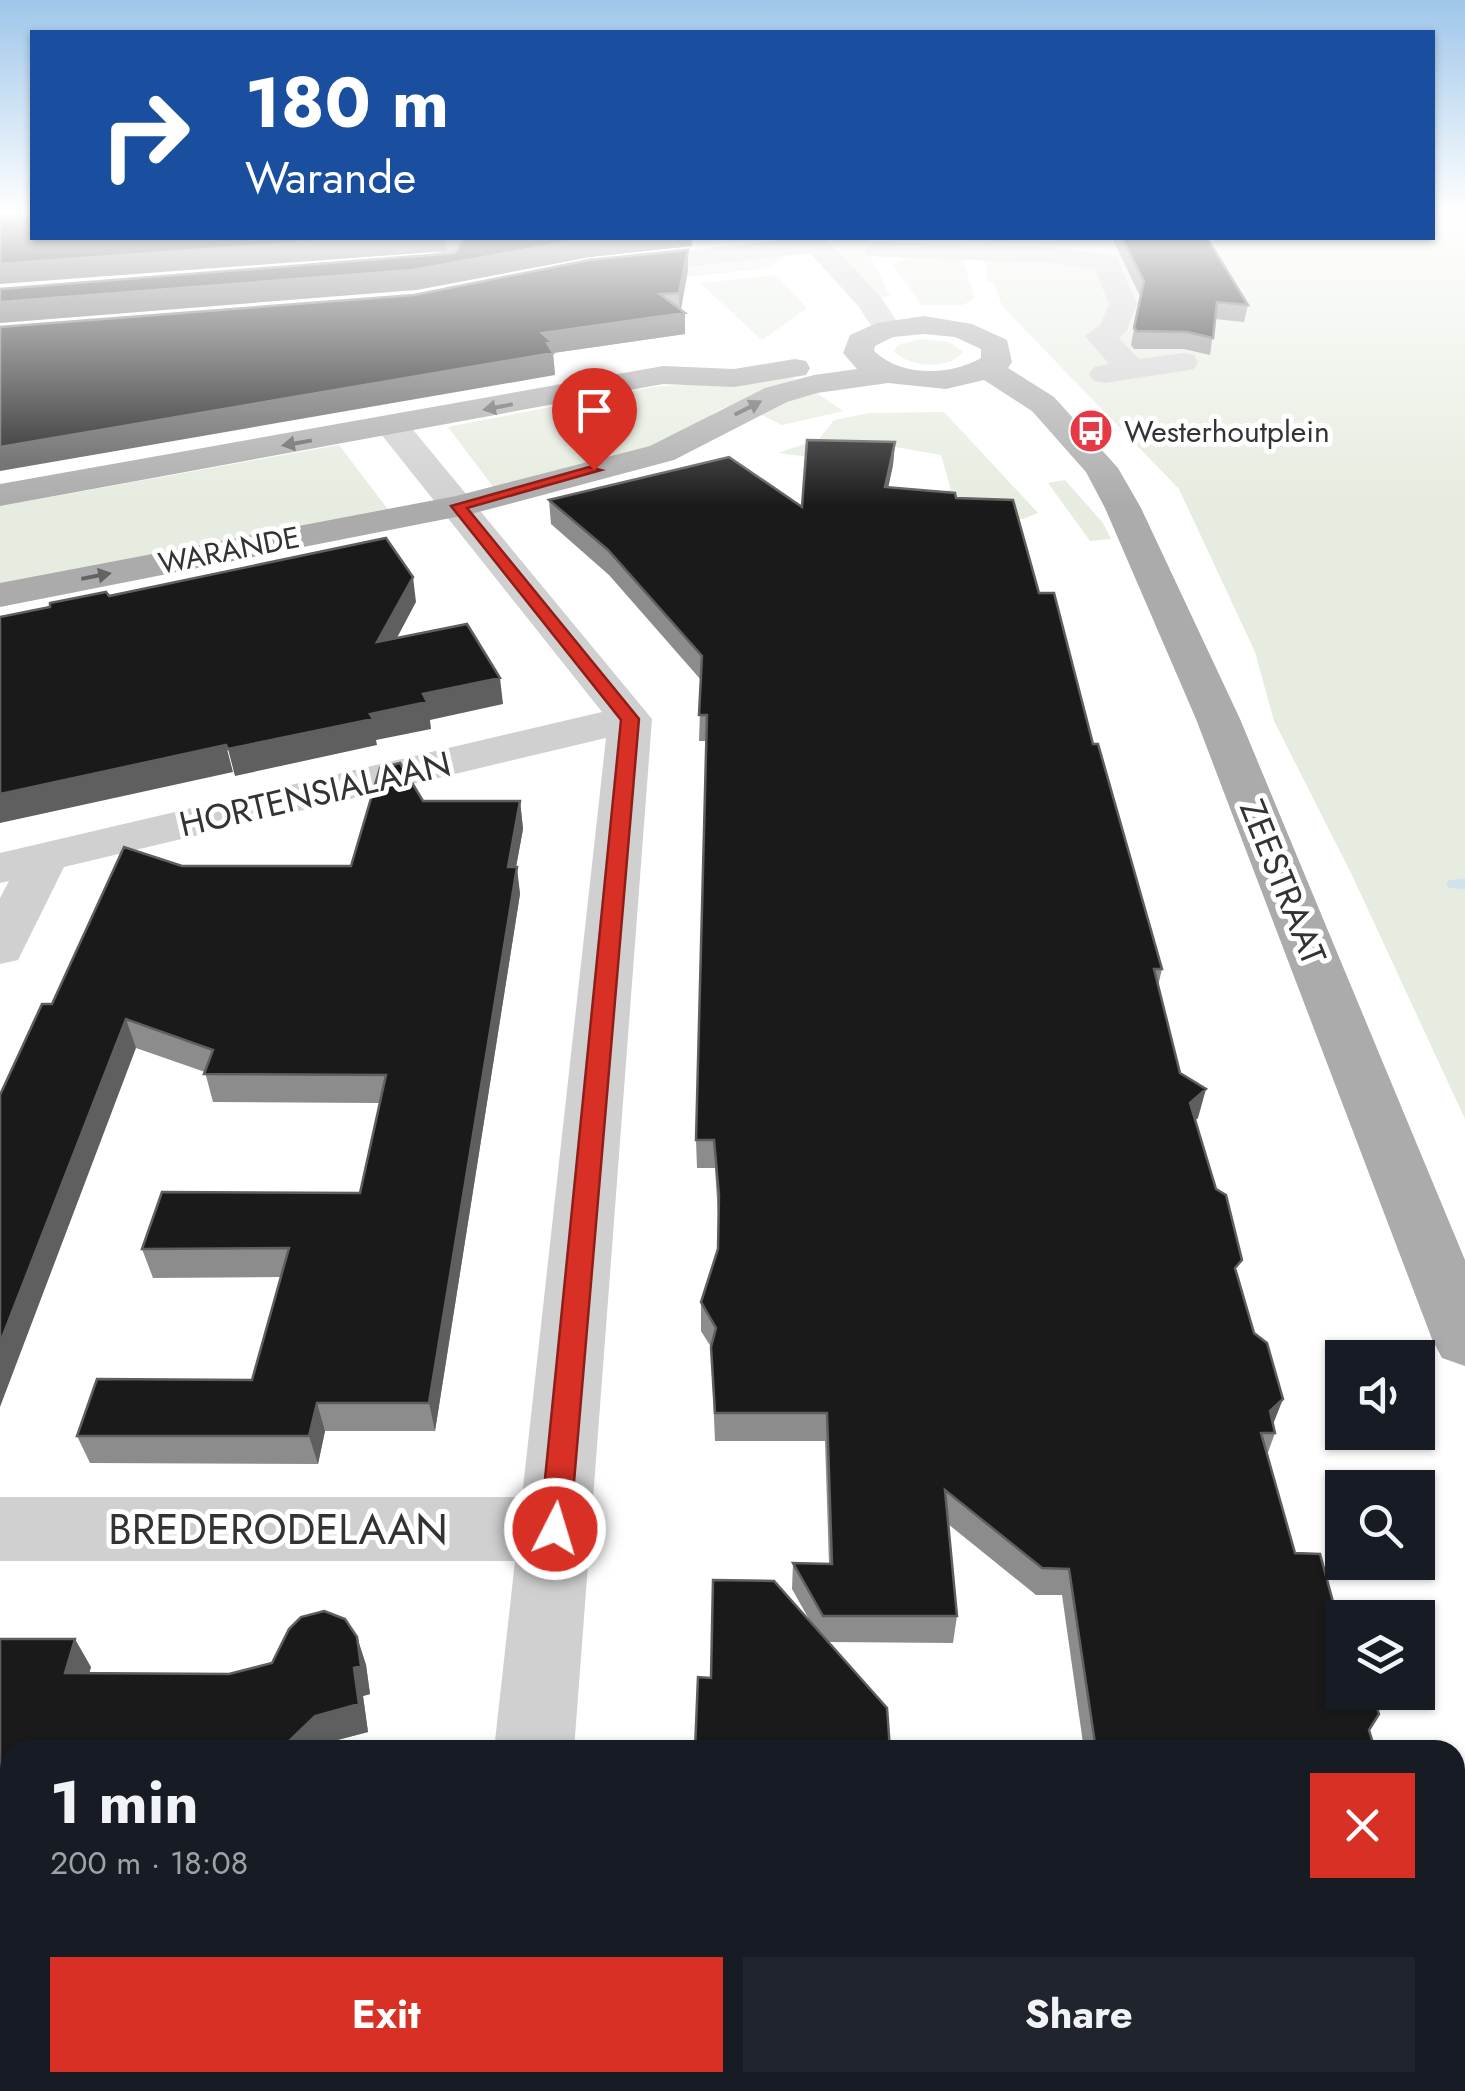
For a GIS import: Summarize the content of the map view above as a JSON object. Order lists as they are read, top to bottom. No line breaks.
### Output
{"streets":{"main road":["WARANDE","ZEESTRAAT"],"street":["HORTENSIALAAN","BREDERODELAAN"]},"places":{"bus stop":["Westerhoutplein"]},"page":{"turn":["180 m","Warande"],"heading":["1 min","200 m · 18:08"],"buttons":["Exit","Share"]}}
